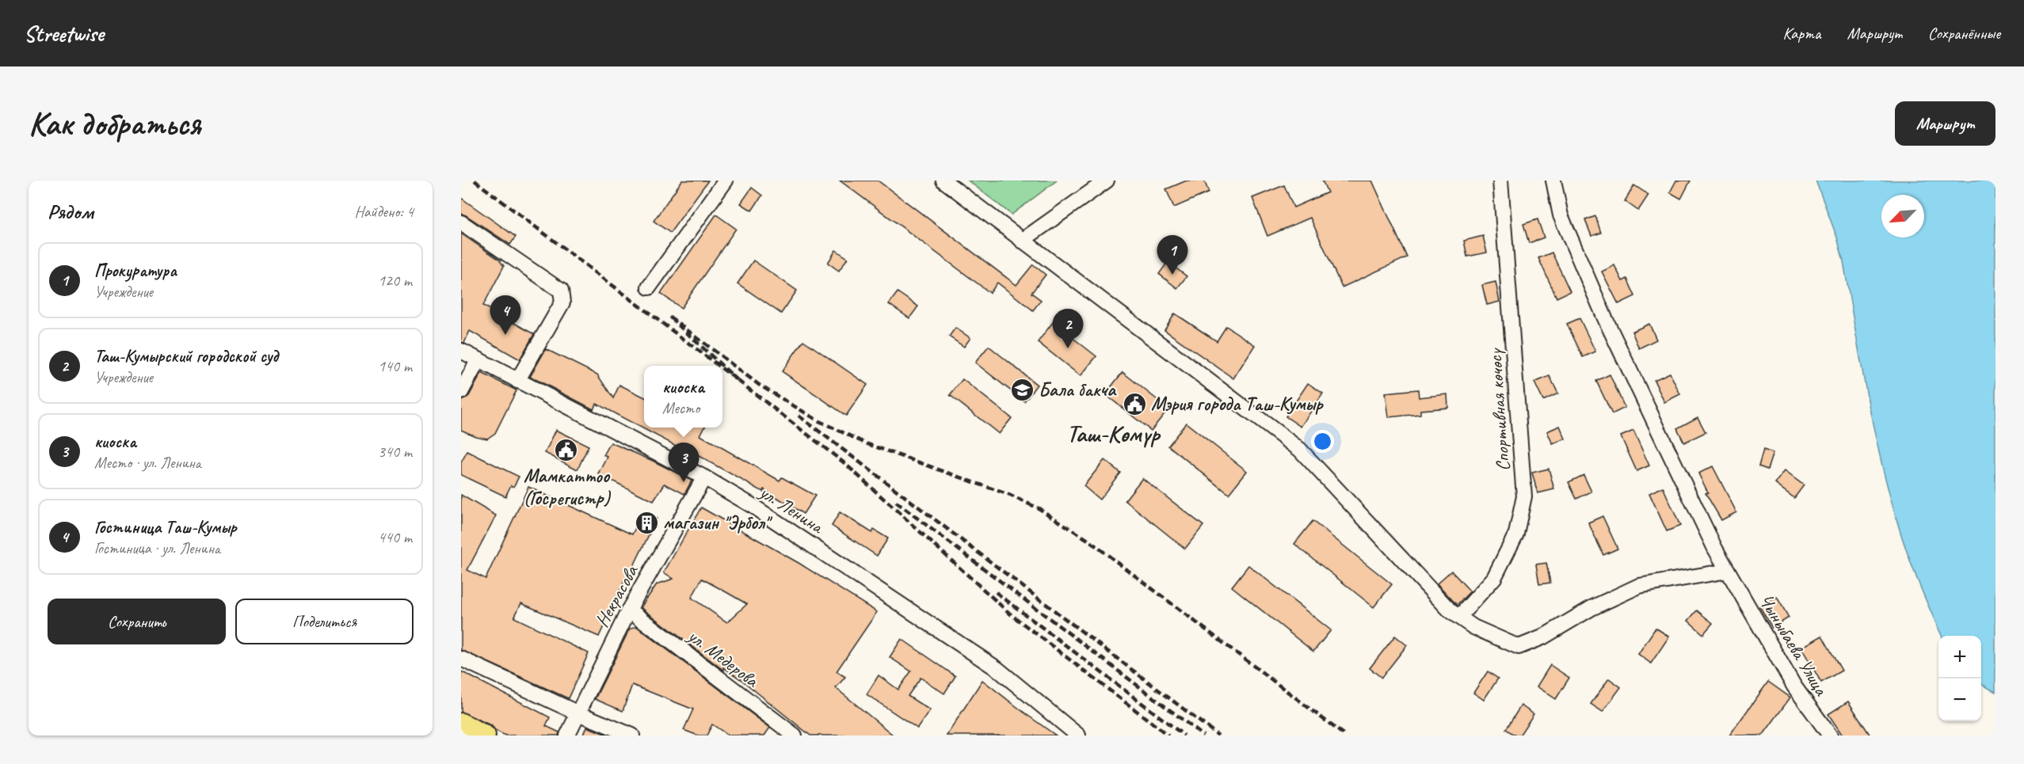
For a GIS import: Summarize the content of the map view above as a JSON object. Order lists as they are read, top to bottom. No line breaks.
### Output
{"streets":{"street":["Спортивная көчөсү","ул. Ленина","Некрасова","Чыныбаева Улица","ул. Медерова"]},"crossings":[["ул. Ленина","Некрасова"],["Некрасова","ул. Медерова"]],"districts":["Таш-Көмүр"],"places":{"school or university":["Бала бакча"],"public building":["Мэрия города Таш-Кумыр","Мамкаттоо (Госрегистр)"],"building":["магазин \"Эрбол\""]},"north":"bottom left","page":{"header":"Streetwise","nav":["Карта","Маршрут","Сохранённые"],"buttons":["Маршрут",["Сохранить","Поделиться"]],"title":"Как добраться","heading":["Рядом","Найдено: 4"],"pins":["1","4","2","3"],"list":[{"mark":"1","name":"Прокуратура","note":"Учреждение","value":"120 m"},{"mark":"2","name":"Таш-Кумырский городской суд","note":"Учреждение","value":"140 m"},{"mark":"3","name":"киоска","note":"Место · ул. Ленина","value":"340 m"},{"mark":"4","name":"Гостиница Таш-Кумыр","note":"Гостиница · ул. Ленина","value":"440 m"}],"popup":["киоска","Место"],"map_buttons":["+","−"]}}
